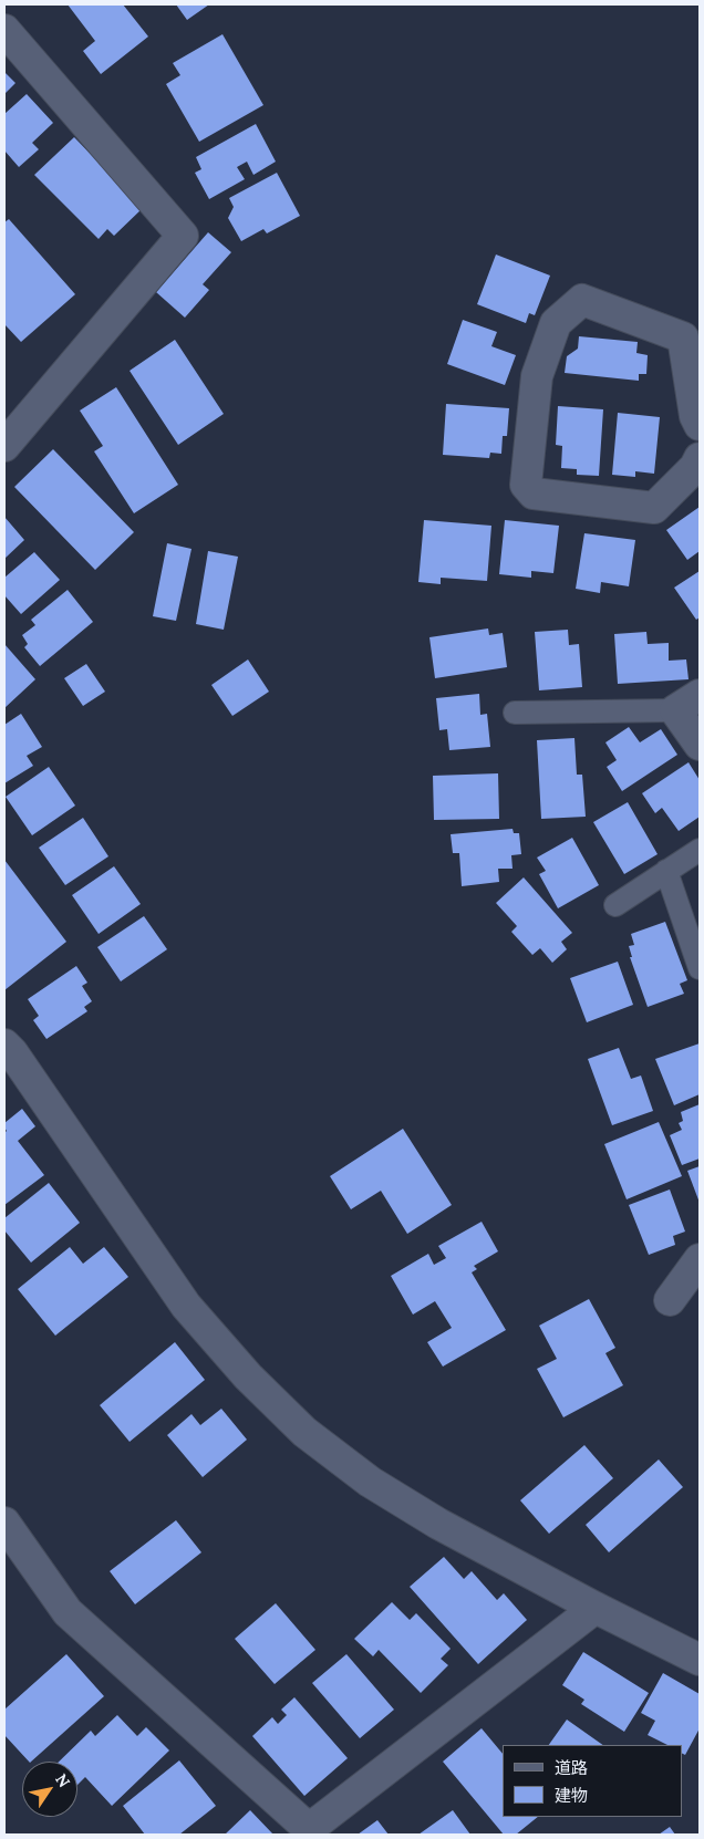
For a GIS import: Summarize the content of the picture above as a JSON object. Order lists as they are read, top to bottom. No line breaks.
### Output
{"legend":["道路","建物"],"north":"top right"}
